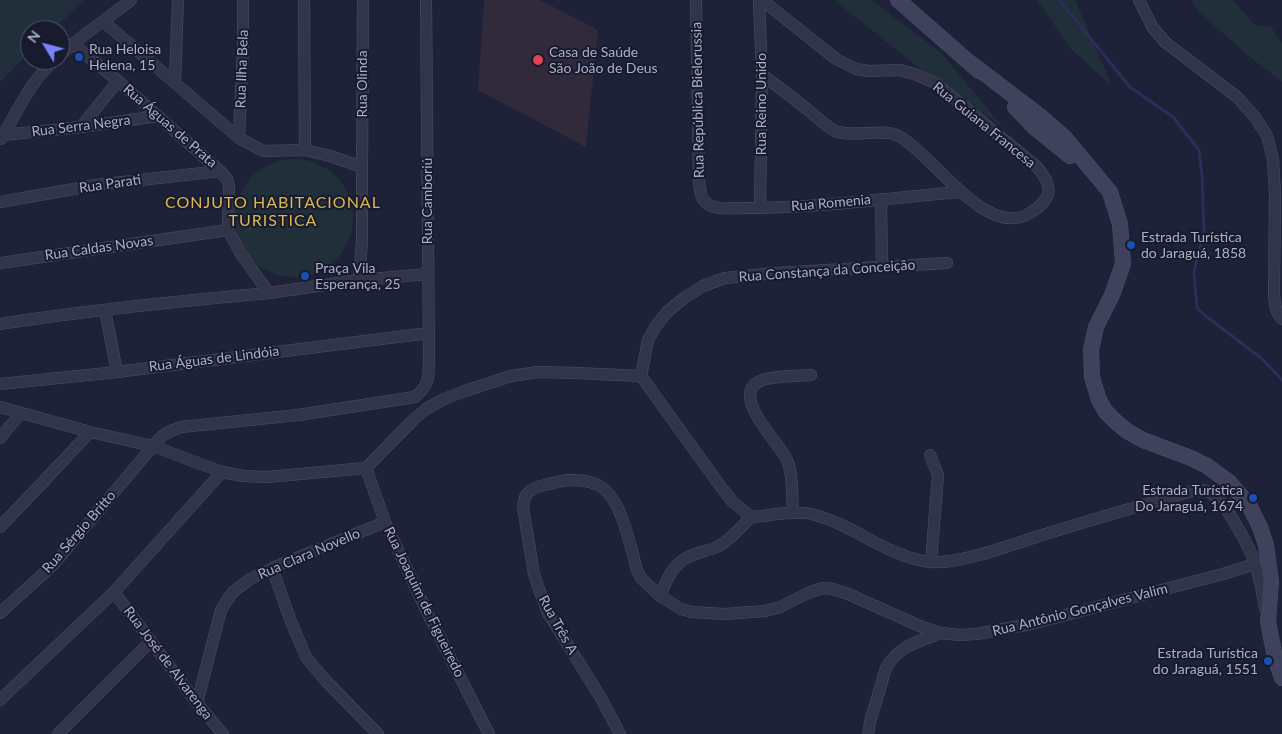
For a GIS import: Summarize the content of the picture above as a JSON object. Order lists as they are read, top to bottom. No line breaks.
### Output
{"streets":{"street":["Rua Ilha Bela","Rua Olinda","Rua República Bielorussia","Rua Reino Unido","Rua Guiana Francesa","Rua Serra Negra","Rua Águas de Prata","Rua Parati","Rua Camboriú","Rua Romenia","Rua Caldas Novas","Rua Constança da Conceição","Rua Águas de Lindóia","Rua Sérgio Britto","Rua Clara Novello","Rua Joaquim de Figueiredo","Rua Antônio Gonçalves Valim","Rua Três A","Rua José de Alvarenga"]},"crossings":[["Rua República Bielorussia","Rua Romenia"],["Rua Reino Unido","Rua Guiana Francesa"],["Rua Reino Unido","Rua Romenia"],["Rua Guiana Francesa","Rua Romenia"],["Rua Serra Negra","Rua Águas de Prata"],["Rua Águas de Prata","Rua Parati"],["Rua Camboriú","Rua Águas de Lindóia"],["Rua Camboriú","Rua Sérgio Britto"],["Rua Clara Novello","Rua Joaquim de Figueiredo"],["Rua Clara Novello","Rua José de Alvarenga"],["Rua Antônio Gonçalves Valim","Rua Três A"]],"districts":["CONJUTO HABITACIONAL TURISTICA"],"places":["Rua Heloisa Helena, 15","Casa de Saúde São João de Deus","Estrada Turística do Jaraguá, 1858","Praça Vila Esperança, 25","Estrada Turística Do Jaraguá, 1674","Estrada Turística do Jaraguá, 1551"],"north":"top left"}
